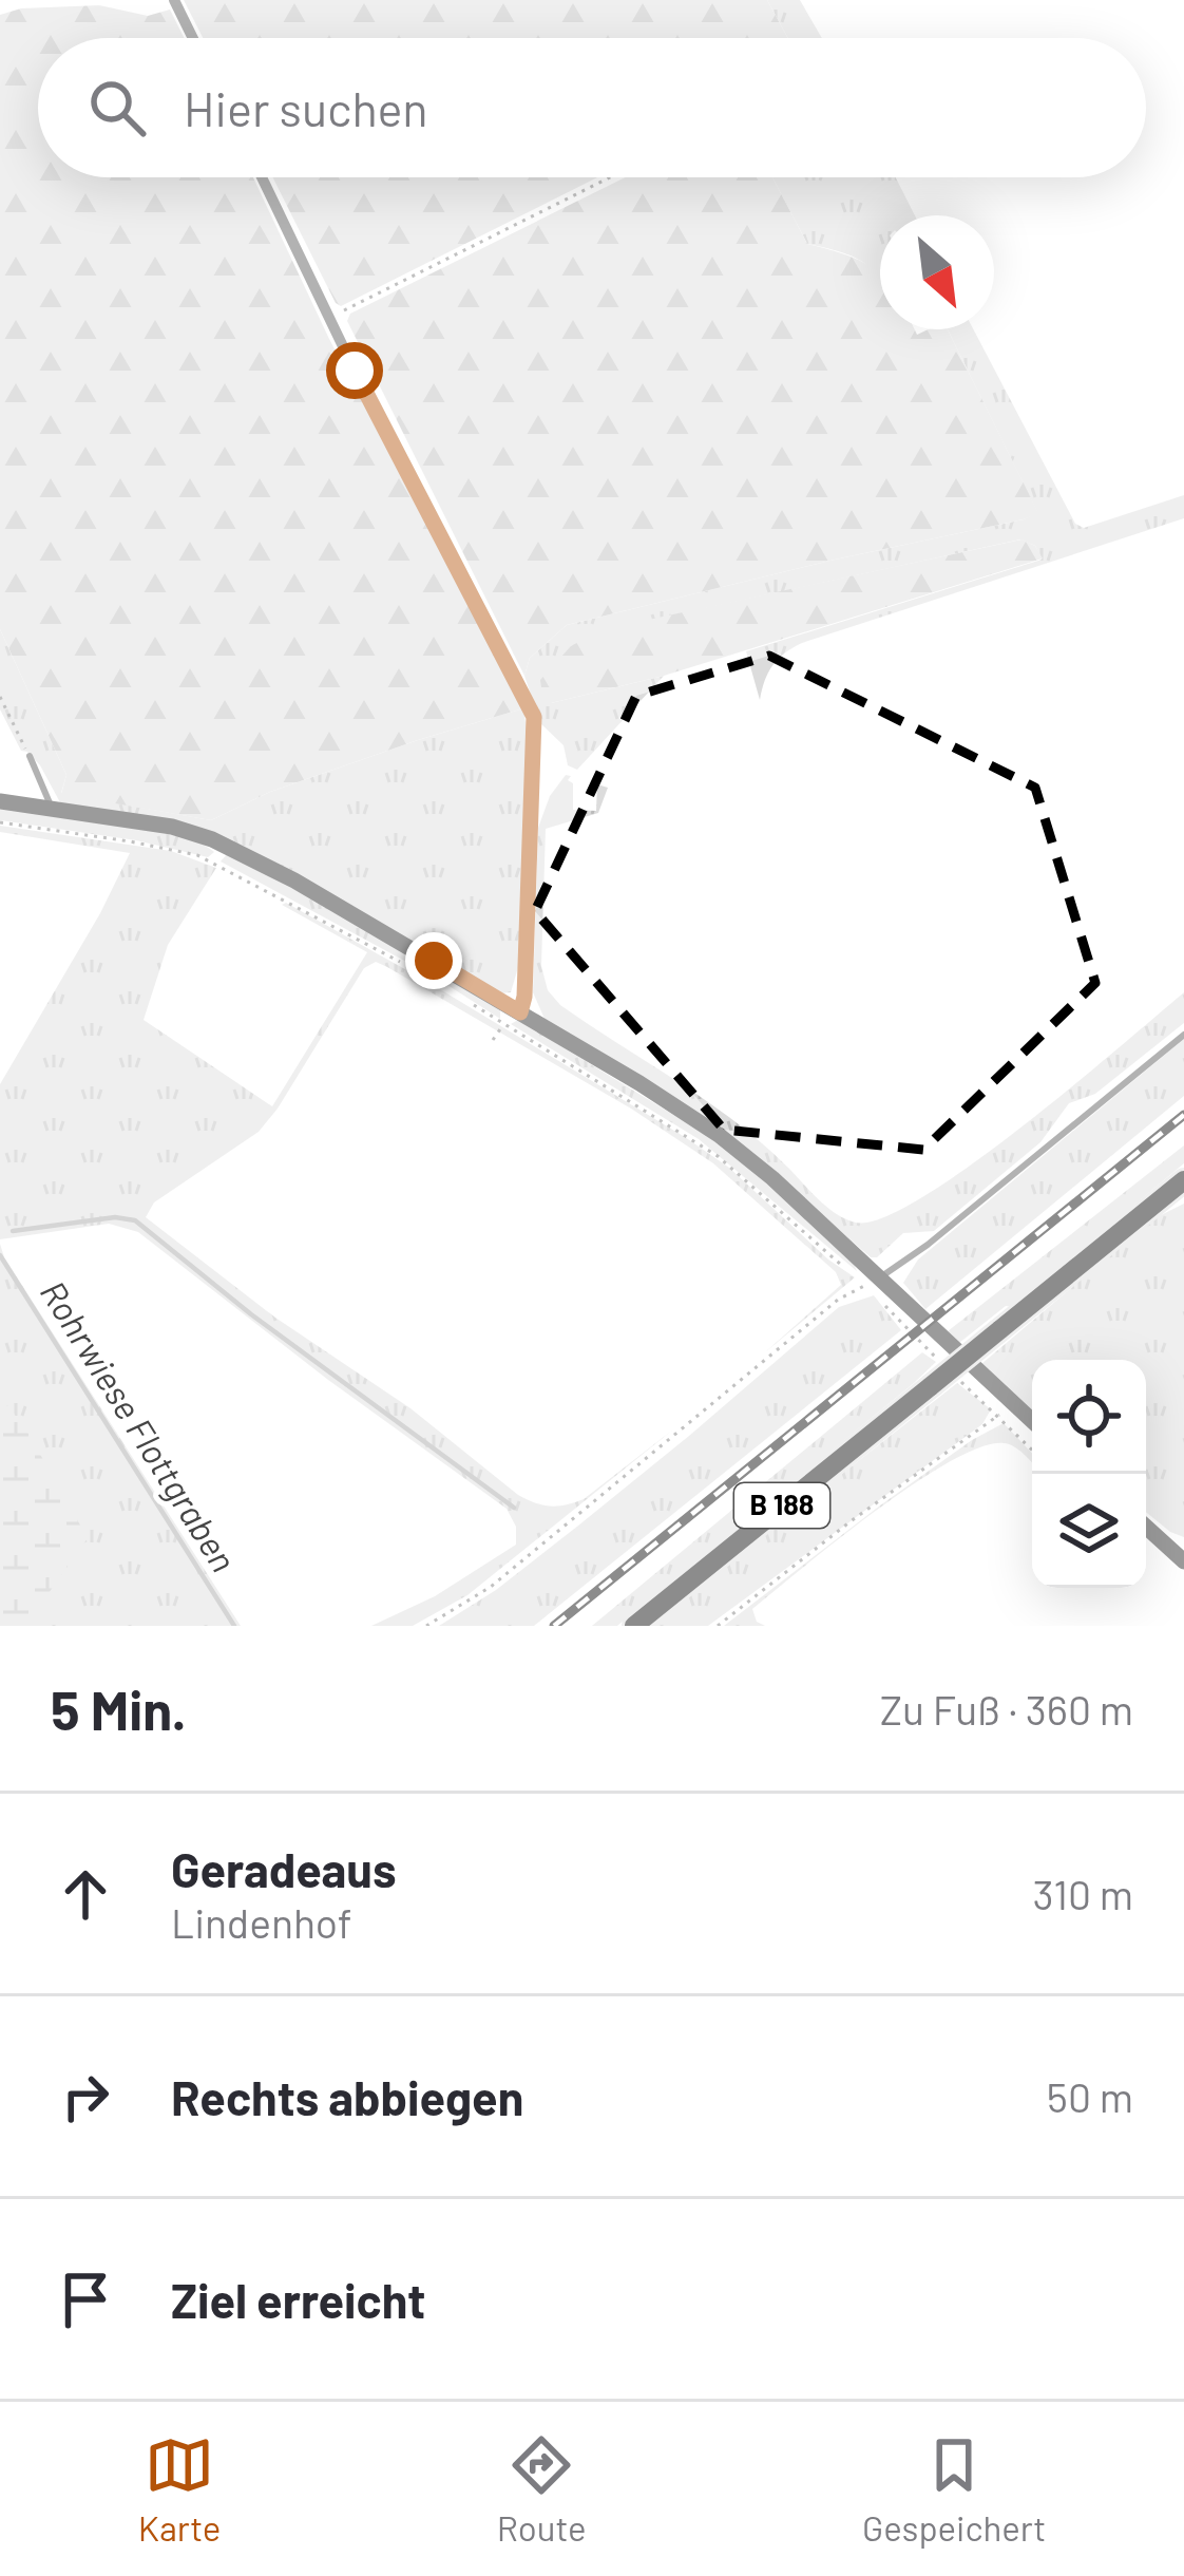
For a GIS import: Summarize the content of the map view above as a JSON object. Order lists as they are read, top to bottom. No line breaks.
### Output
{"streets":{"highway":["B 188"]},"water":["Rohrwiese Flottgraben"],"north":"bottom right","page":{"search":"Hier suchen","heading":["5 Min.","Zu Fuß · 360 m"],"list":[["Geradeaus","Lindenhof","310 m"],["Rechts abbiegen","50 m"],"Ziel erreicht"],"nav":["Karte","Route","Gespeichert"]}}
